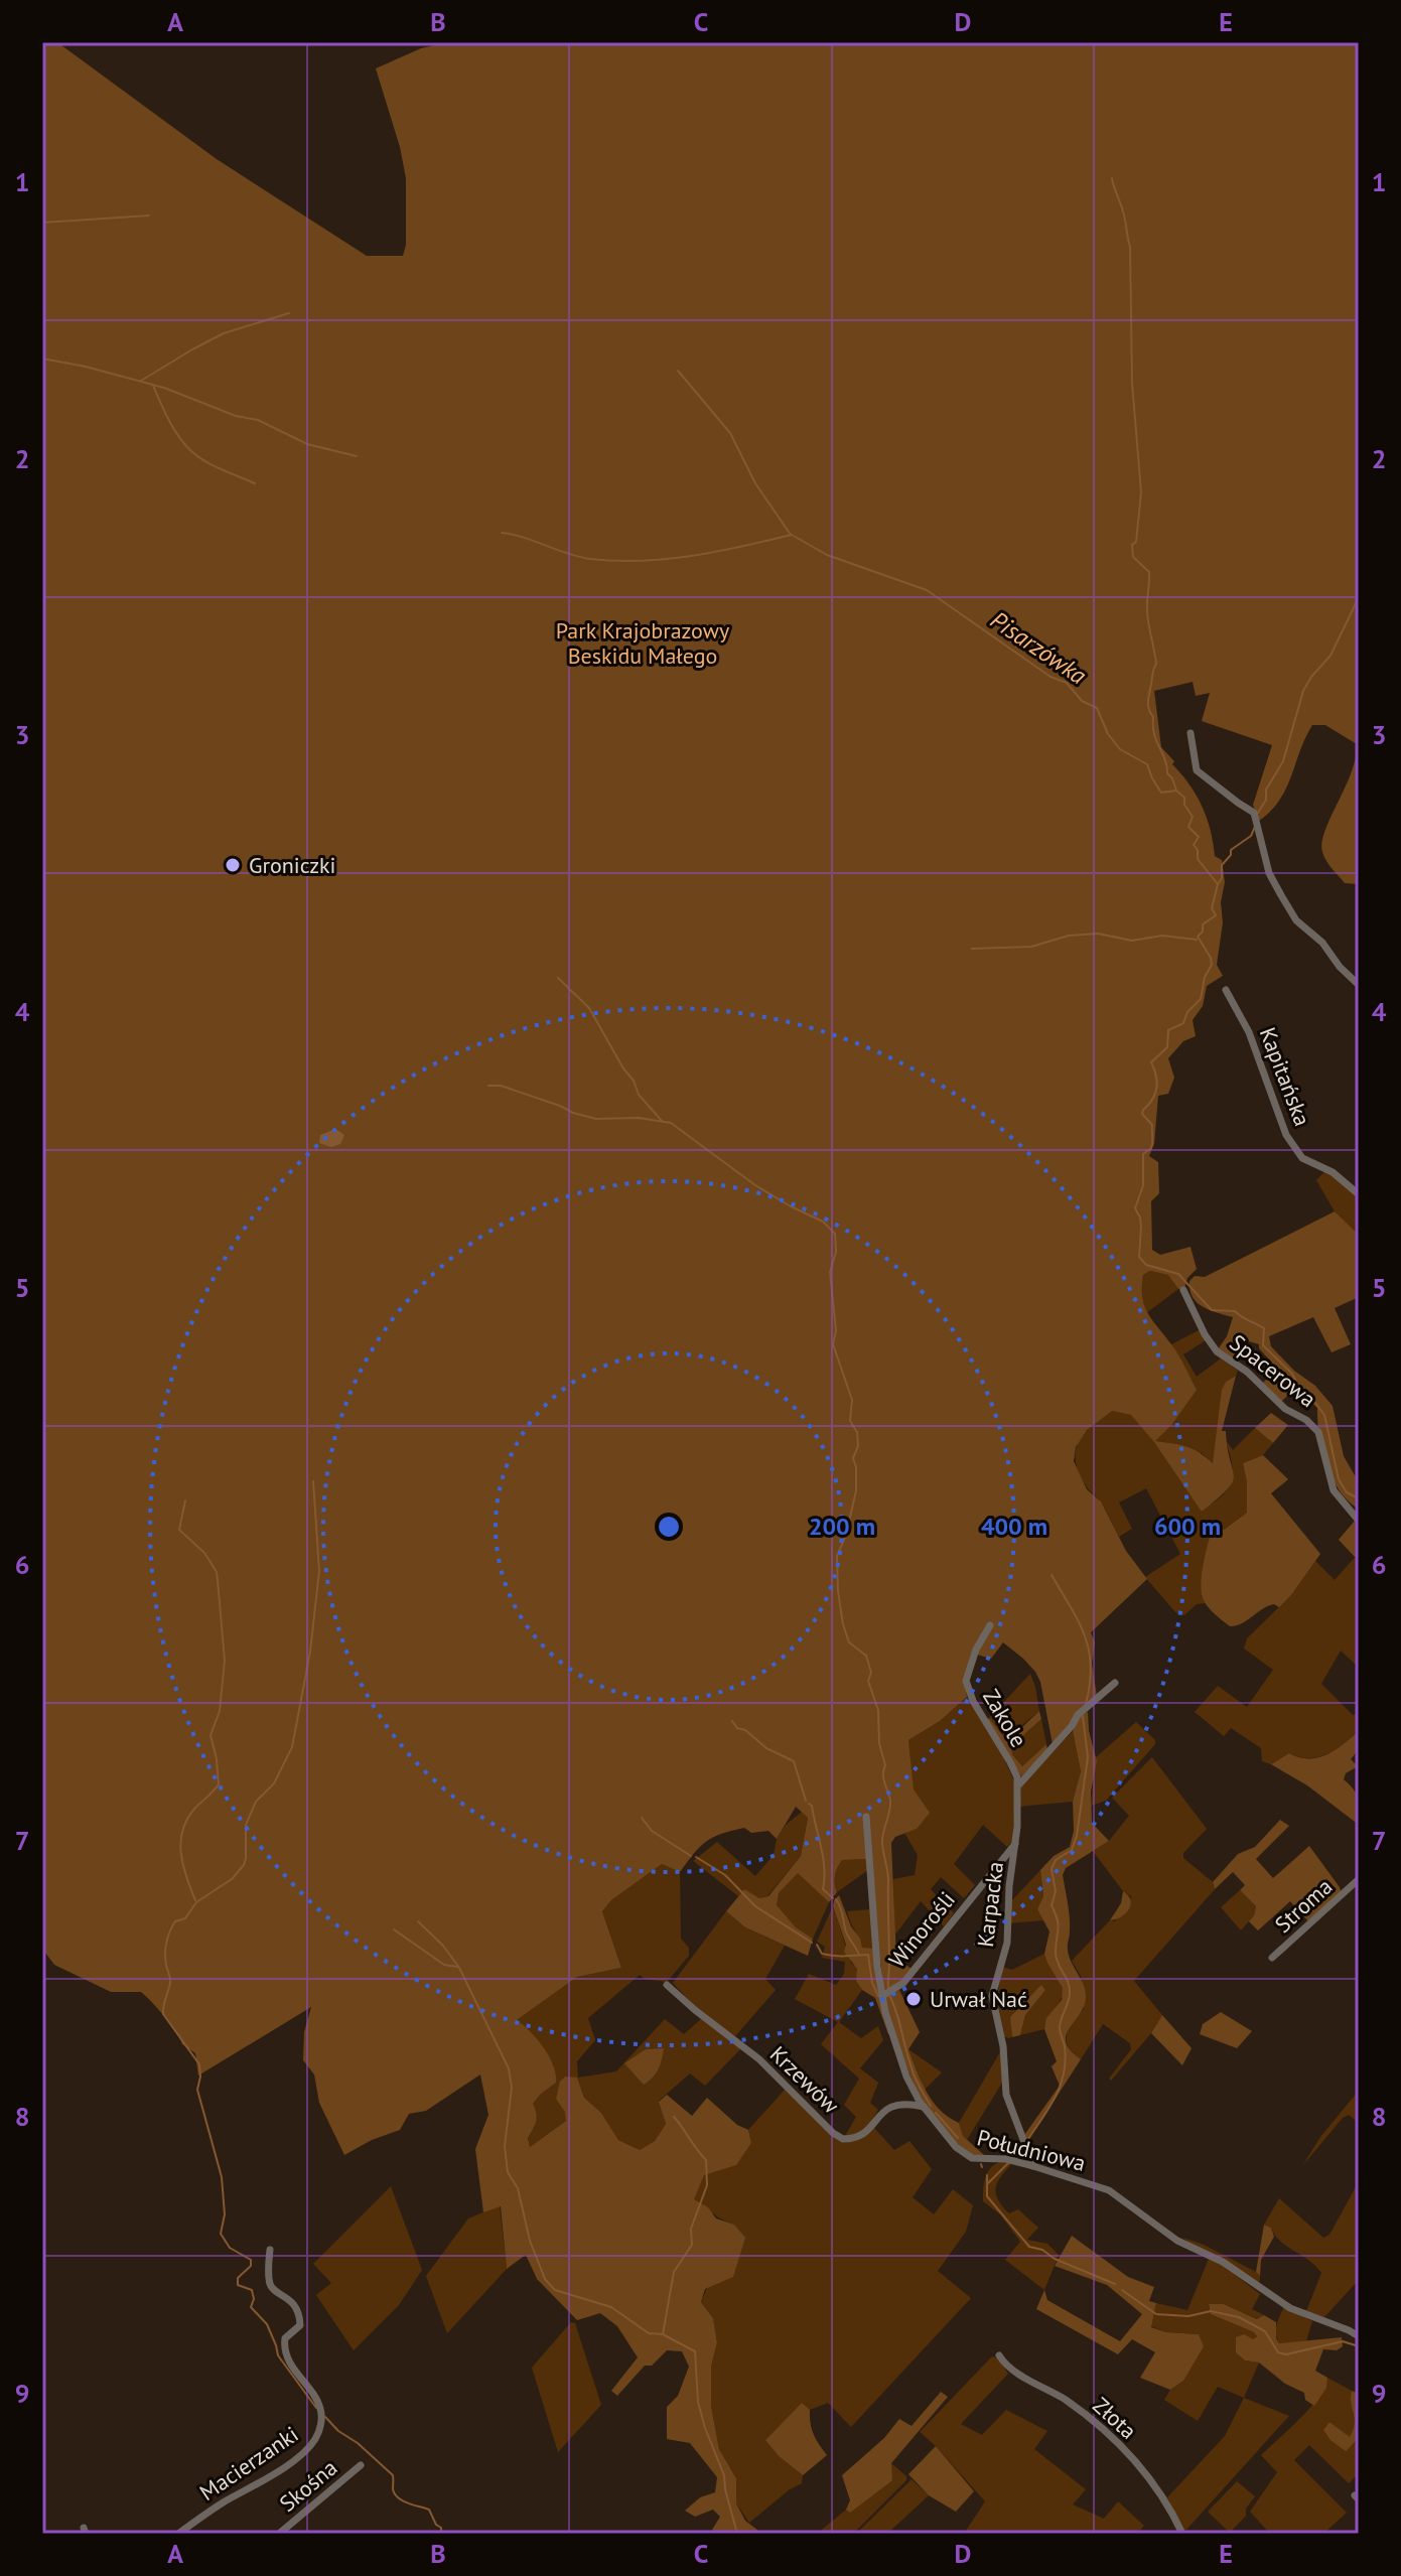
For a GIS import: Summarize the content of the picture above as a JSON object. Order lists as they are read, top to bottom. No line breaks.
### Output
{"streets":{"street":["Kapitańska","Spacerowa","Zakole","Karpacka","Stroma","Winorośli","Krzewów","Południowa","Złota","Macierzanki","Skośna"]},"crossings":[["Zakole","Karpacka"],["Karpacka","Winorośli"],["Karpacka","Południowa"],["Winorośli","Południowa"],["Krzewów","Południowa"]],"water":["Pisarzówka"],"parks":["Park Krajobrazowy Beskidu Małego"],"places":["Groniczki","Urwał Nać"],"grid":{"columns":["A","B","C","D","E"],"rows":["1","2","3","4","5","6","7","8","9"]},"rings":["200 m","400 m","600 m"]}
